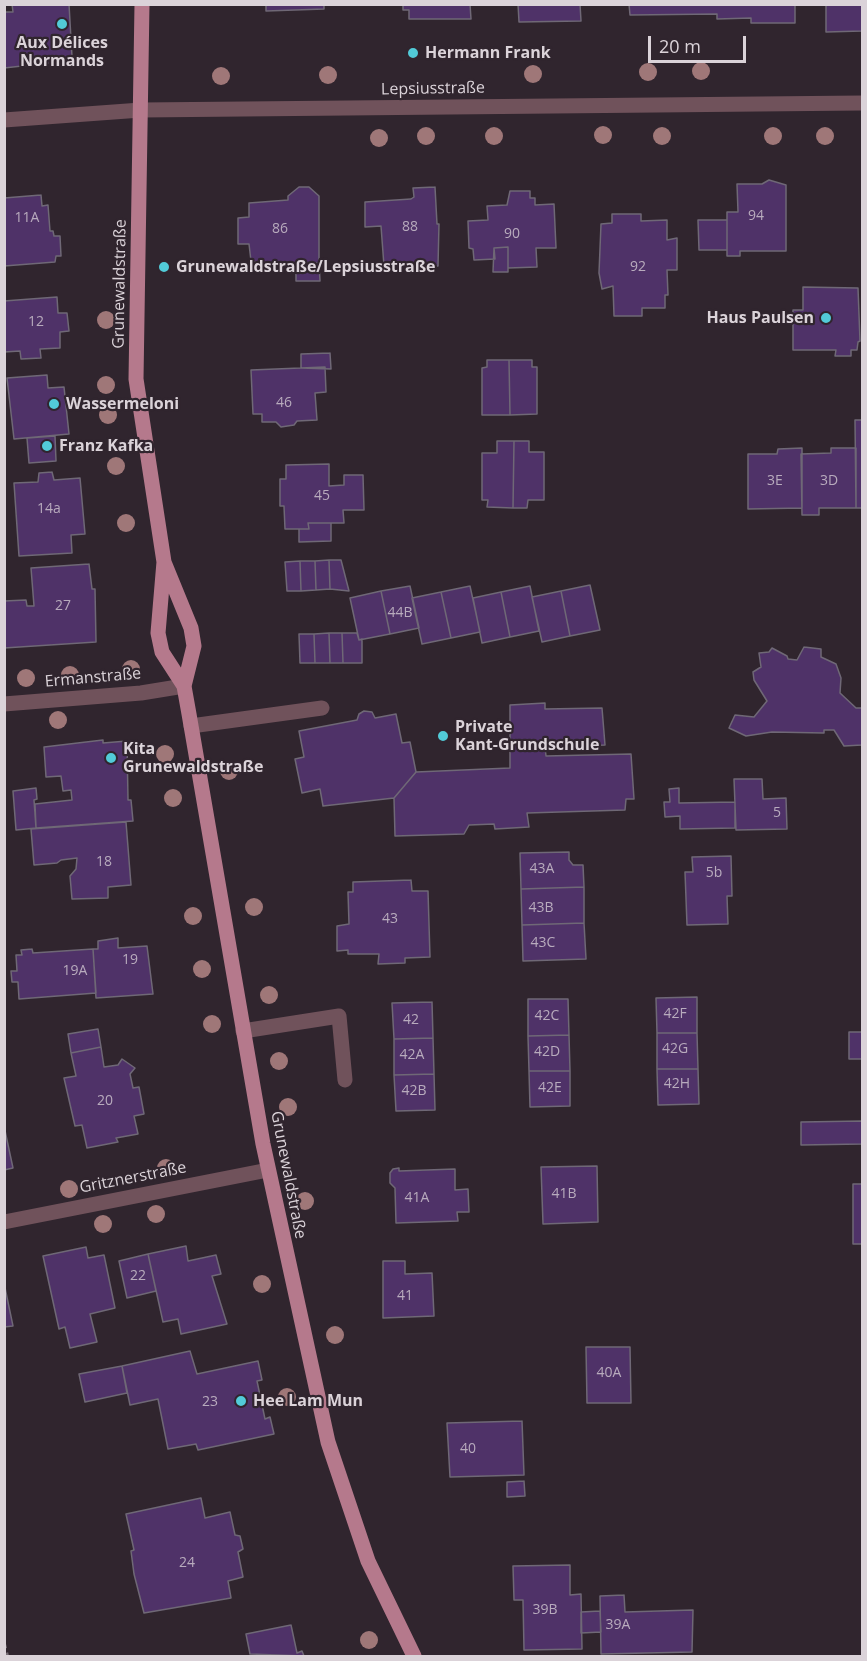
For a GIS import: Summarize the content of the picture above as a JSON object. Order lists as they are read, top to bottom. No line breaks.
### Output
{"streets":{"main road":["Grunewaldstraße"],"street":["Lepsiusstraße","Ermanstraße","Gritznerstraße"]},"crossings":[["Lepsiusstraße","Grunewaldstraße"],["Grunewaldstraße","Ermanstraße"],["Grunewaldstraße","Gritznerstraße"]],"places":["Aux Délices Normands","Hermann Frank","Grunewaldstraße/Lepsiusstraße","Haus Paulsen","Wassermeloni","Franz Kafka","Private Kant-Grundschule","Kita Grunewaldstraße","Hee Lam Mun"],"house_numbers":["94","11A","88","86","90","92","12","46","3E","3D","45","14a","27","44B","5","18","43A","5b","43B","43","43C","19","19A","42F","42C","42","42G","42D","42A","42H","42E","42B","20","41B","41A","22","41","40A","23","40","24","39B","39A"],"scale_bar":"20 m"}
